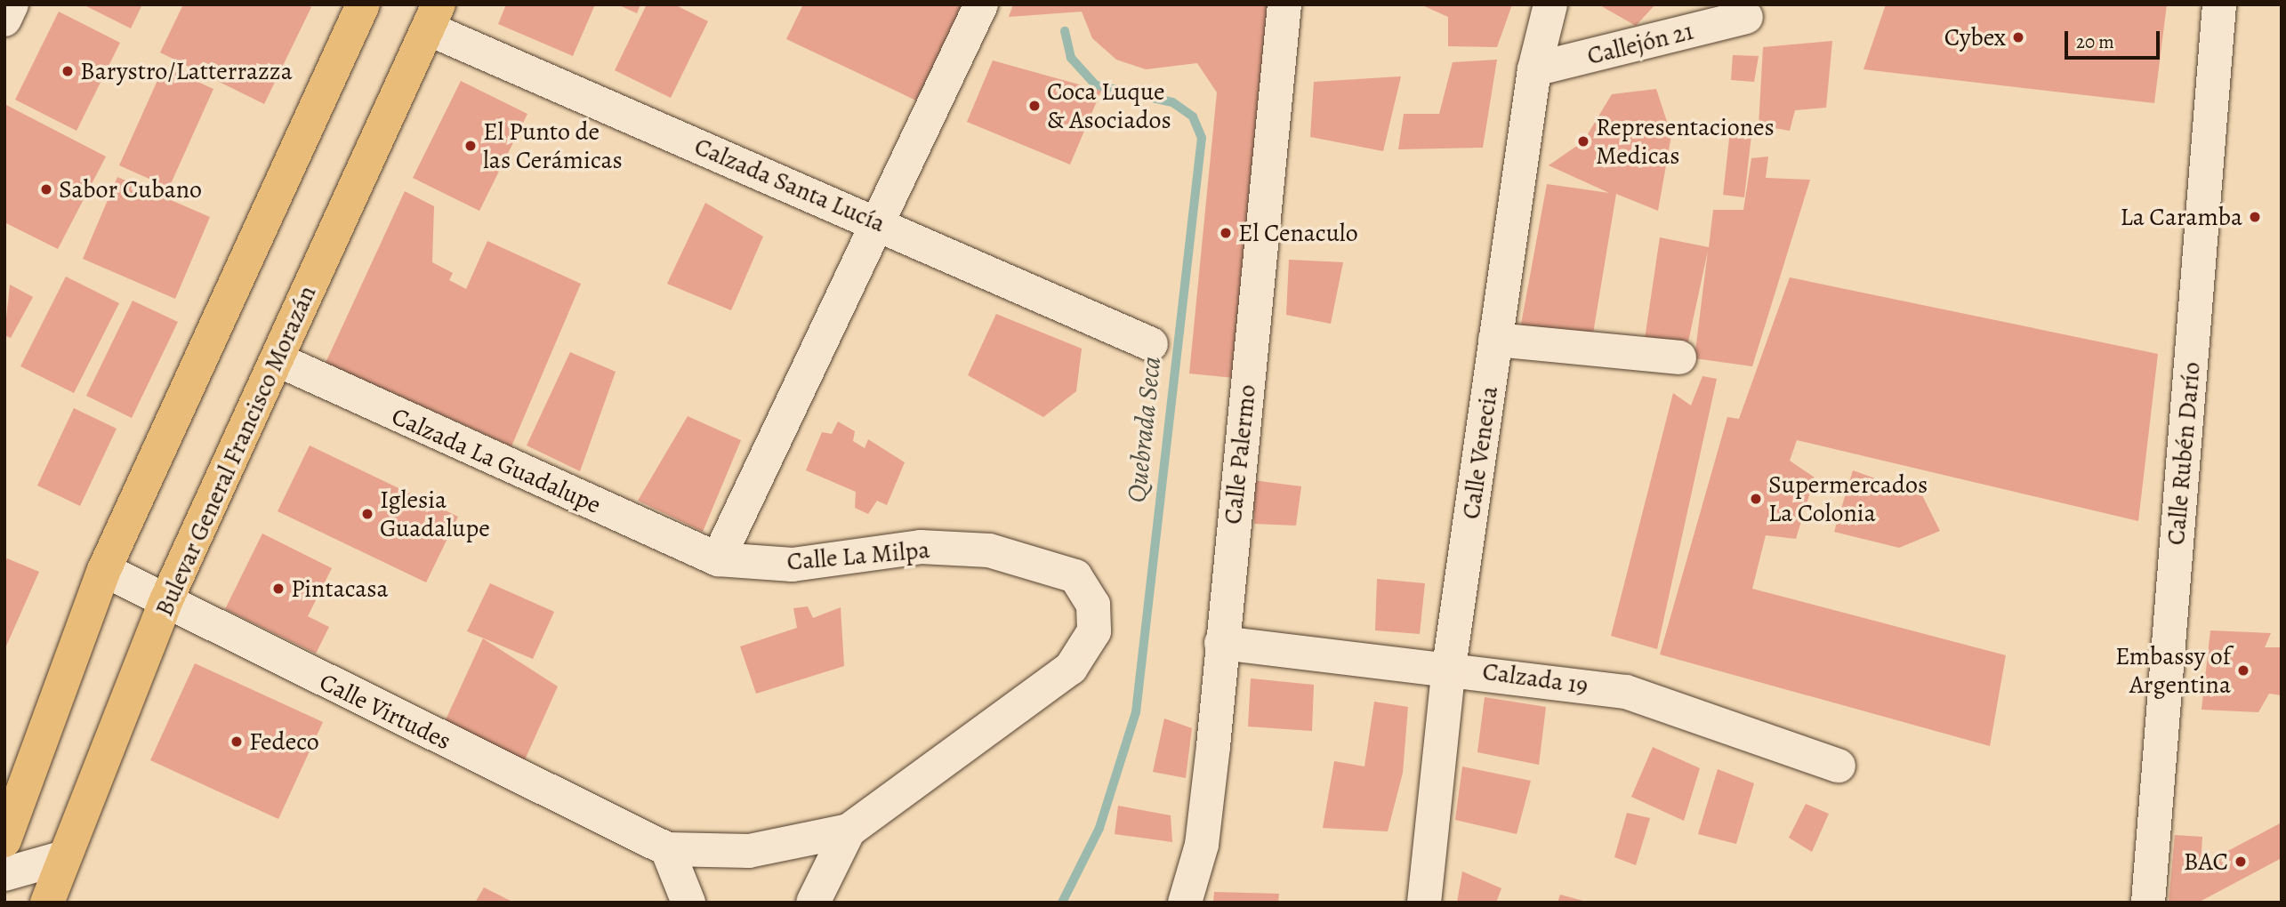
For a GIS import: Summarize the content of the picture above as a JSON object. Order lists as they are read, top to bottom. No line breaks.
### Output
{"streets":{"main road":["Bulevar General Francisco Morazán"],"street":["Callejón 21","Calzada Santa Lucía","Calle Venecia","Calle Rubén Darío","Calle Palermo","Calzada La Guadalupe","Calle La Milpa","Calzada 19","Calle Virtudes"]},"crossings":[["Callejón 21","Calle Venecia"],["Calzada Santa Lucía","Bulevar General Francisco Morazán"],["Bulevar General Francisco Morazán","Calzada La Guadalupe"],["Bulevar General Francisco Morazán","Calle Virtudes"],["Calle Venecia","Calzada 19"],["Calle Palermo","Calzada 19"],["Calzada La Guadalupe","Calle La Milpa"],["Calle La Milpa","Calle Virtudes"]],"water":["Quebrada Seca"],"places":["Cybex","Barystro/Latterrazza","Coca Luque & Asociados","Representaciones Medicas","El Punto de las Cerámicas","Sabor Cubano","La Caramba","El Cenaculo","Supermercados La Colonia","Iglesia Guadalupe","Pintacasa","Embassy of Argentina","Fedeco","BAC"],"scale_bar":"20 m"}
